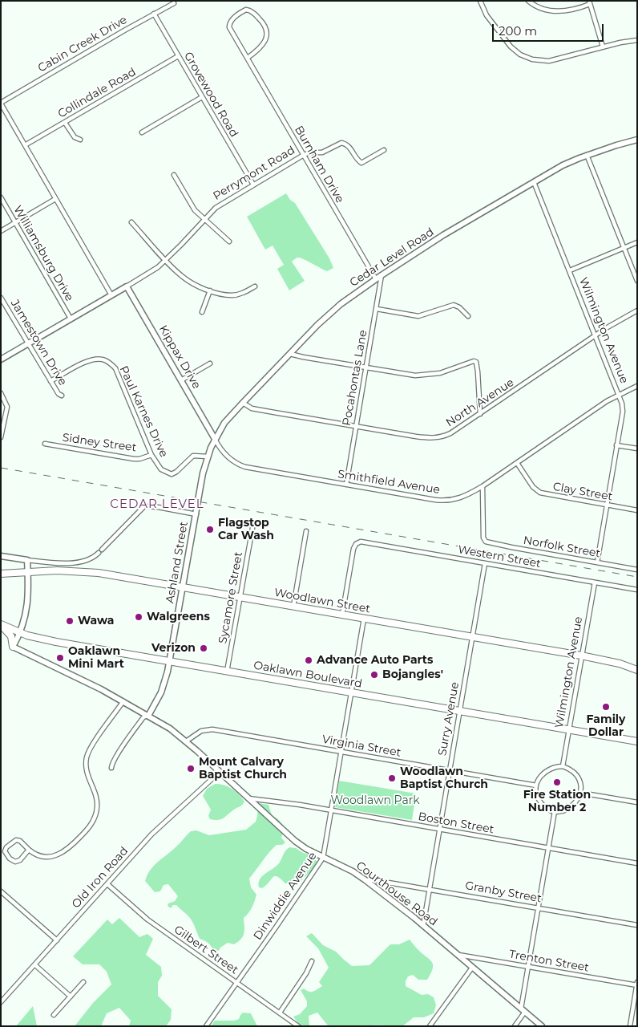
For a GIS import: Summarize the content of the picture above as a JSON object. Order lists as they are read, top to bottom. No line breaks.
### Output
{"streets":{"highway":["Woodlawn Street","Oaklawn Boulevard"],"street":["Cabin Creek Drive","Collindale Road","Grovewood Road","Burnham Drive","Perrymont Road","Williamsburg Drive","Cedar Level Road","Wilmington Avenue","Jamestown Drive","Kippax Drive","Pocahontas Lane","North Avenue","Paul Karnes Drive","Sidney Street","Smithfield Avenue","Clay Street","Norfolk Street","Western Street","Ashland Street","Sycamore Street","Surry Avenue","Virginia Street","Boston Street","Old Iron Road","Granby Street","Courthouse Road","Dinwiddie Avenue","Gilbert Street","Trenton Street"]},"crossings":[["Cabin Creek Drive","Grovewood Road"],["Collindale Road","Grovewood Road"],["Grovewood Road","Perrymont Road"],["Burnham Drive","Perrymont Road"],["Burnham Drive","Cedar Level Road"],["Perrymont Road","Williamsburg Drive"],["Perrymont Road","Jamestown Drive"],["Perrymont Road","Kippax Drive"],["Cedar Level Road","Wilmington Avenue"],["Cedar Level Road","Kippax Drive"],["Cedar Level Road","Pocahontas Lane"],["Cedar Level Road","North Avenue"],["Cedar Level Road","Paul Karnes Drive"],["Cedar Level Road","Smithfield Avenue"],["Cedar Level Road","Ashland Street"],["Wilmington Avenue","North Avenue"],["Wilmington Avenue","Smithfield Avenue"],["Wilmington Avenue","Clay Street"],["Wilmington Avenue","Norfolk Street"],["Wilmington Avenue","Western Street"],["Wilmington Avenue","Woodlawn Street"],["Wilmington Avenue","Oaklawn Boulevard"],["Wilmington Avenue","Virginia Street"],["Jamestown Drive","Paul Karnes Drive"],["Kippax Drive","Smithfield Avenue"],["Pocahontas Lane","North Avenue"],["Pocahontas Lane","Smithfield Avenue"],["Paul Karnes Drive","Sidney Street"],["Paul Karnes Drive","Ashland Street"],["Smithfield Avenue","Clay Street"],["Smithfield Avenue","Norfolk Street"],["Western Street","Woodlawn Street"],["Western Street","Surry Avenue"],["Ashland Street","Woodlawn Street"],["Ashland Street","Oaklawn Boulevard"],["Ashland Street","Courthouse Road"],["Sycamore Street","Woodlawn Street"],["Sycamore Street","Oaklawn Boulevard"],["Woodlawn Street","Surry Avenue"],["Woodlawn Street","Dinwiddie Avenue"],["Oaklawn Boulevard","Surry Avenue"],["Oaklawn Boulevard","Dinwiddie Avenue"],["Surry Avenue","Virginia Street"],["Surry Avenue","Boston Street"],["Surry Avenue","Granby Street"],["Surry Avenue","Courthouse Road"],["Virginia Street","Courthouse Road"],["Virginia Street","Dinwiddie Avenue"],["Boston Street","Courthouse Road"],["Boston Street","Dinwiddie Avenue"],["Old Iron Road","Courthouse Road"],["Old Iron Road","Gilbert Street"],["Granby Street","Courthouse Road"],["Courthouse Road","Dinwiddie Avenue"],["Courthouse Road","Trenton Street"],["Dinwiddie Avenue","Gilbert Street"]],"districts":["CEDAR LEVEL"],"parks":["Woodlawn Park"],"places":["Flagstop Car Wash","Walgreens","Wawa","Verizon","Oaklawn Mini Mart","Advance Auto Parts","Bojangles'","Family Dollar","Mount Calvary Baptist Church","Woodlawn Baptist Church","Fire Station Number 2"],"scale_bar":"200 m"}
